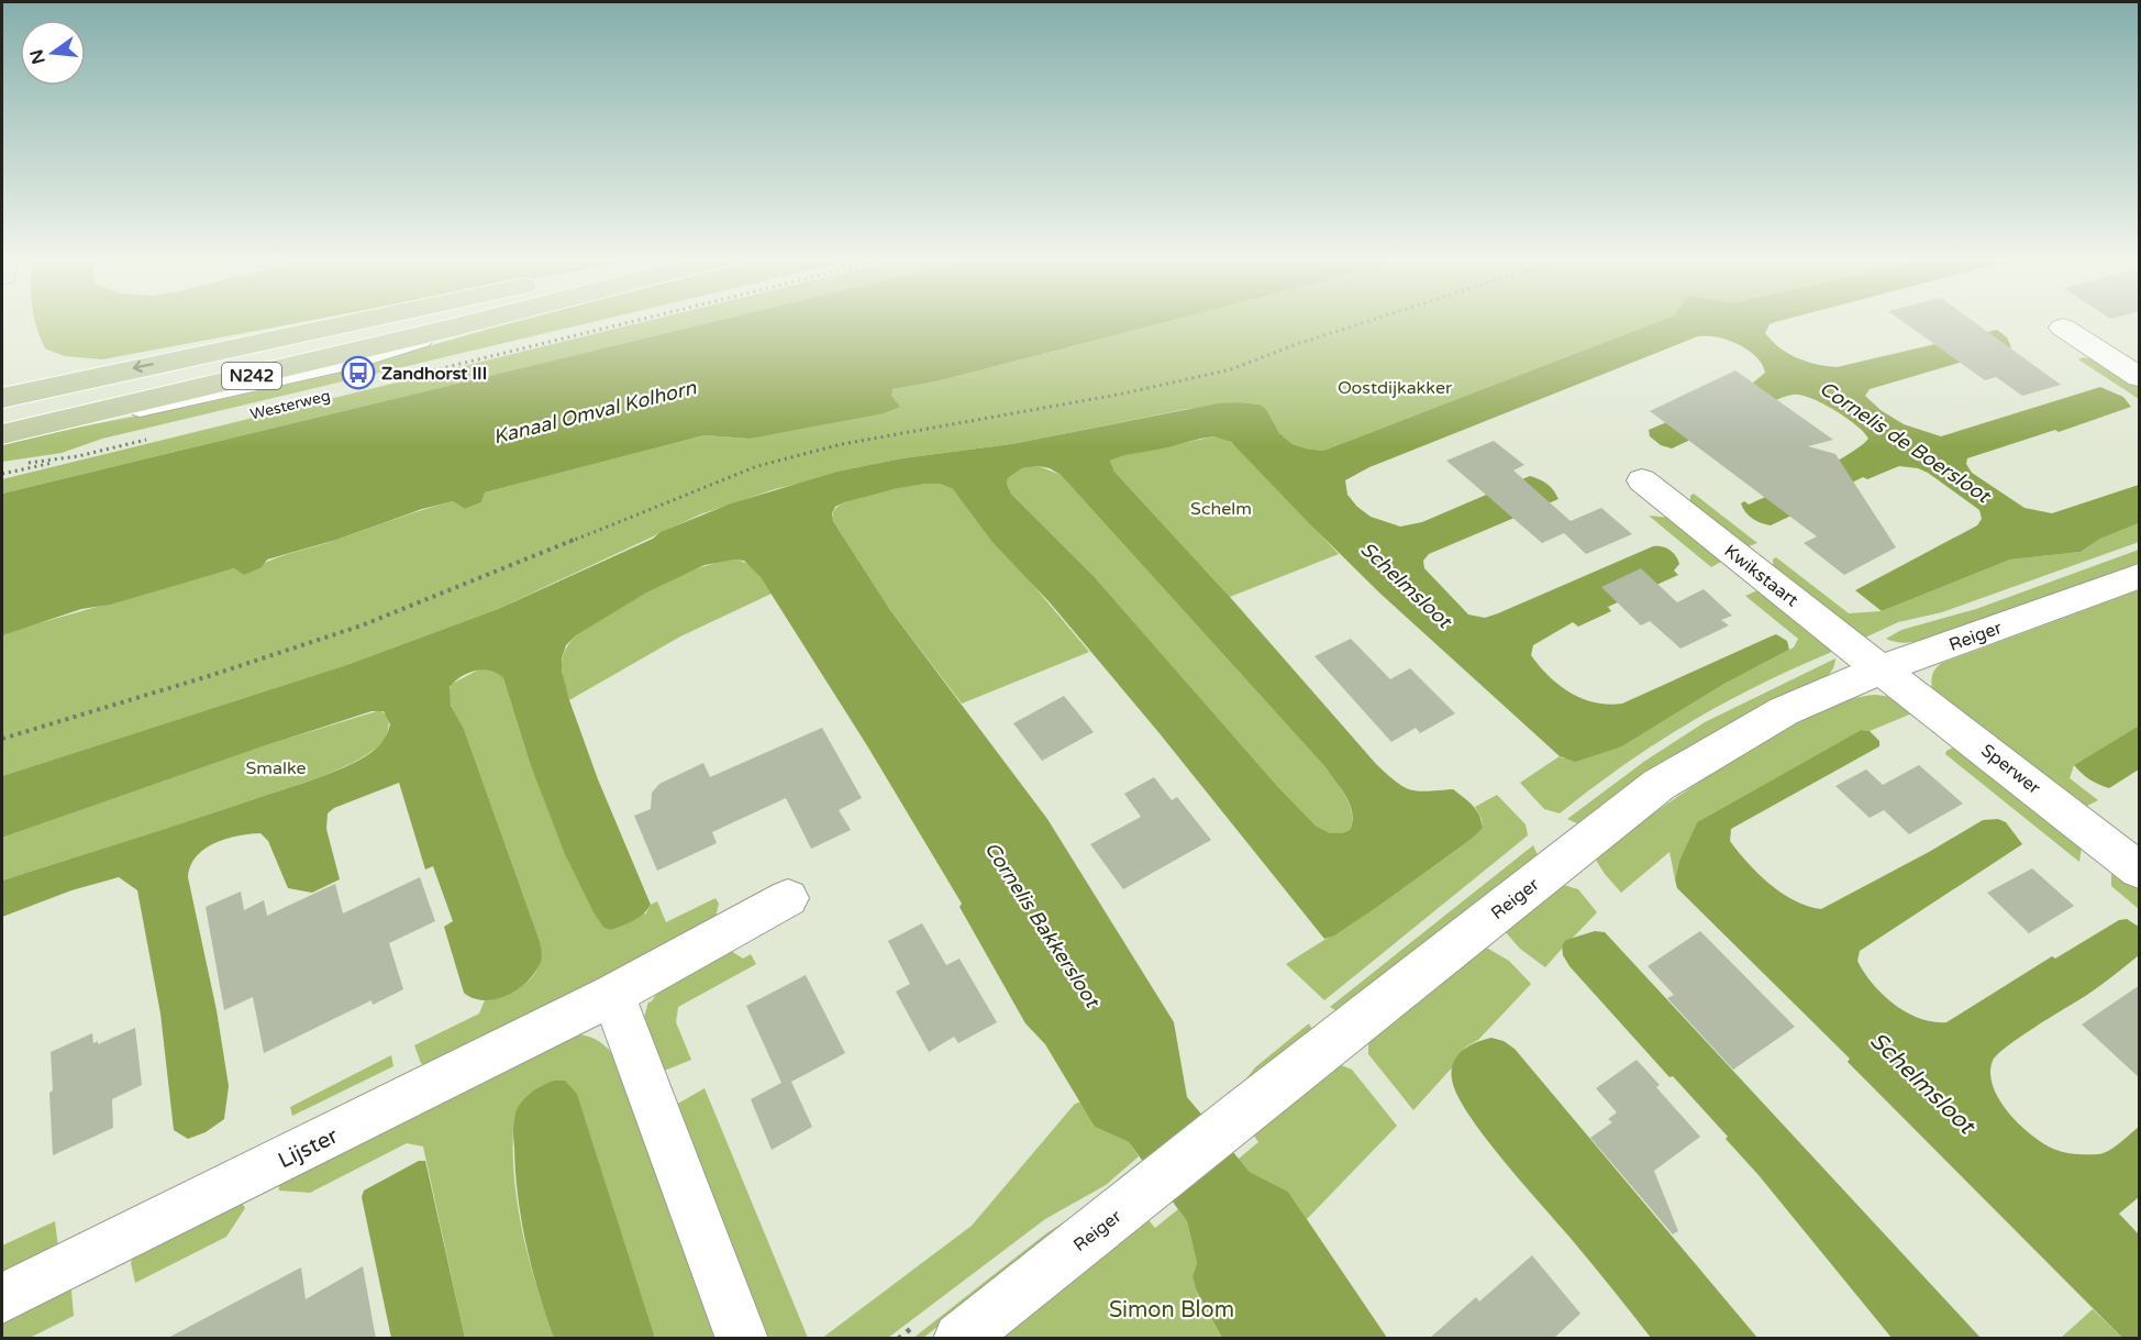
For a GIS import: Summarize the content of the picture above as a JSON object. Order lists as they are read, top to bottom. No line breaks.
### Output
{"streets":{"main road":["N242"],"street":["Kwikstaart","Reiger","Sperwer","Lijster"]},"crossings":[["Kwikstaart","Reiger"],["Kwikstaart","Sperwer"],["Reiger","Sperwer"]],"water":["Kanaal Omval Kolhorn","Cornelis de Boersloot","Schelmsloot","Cornelis Bakkersloot"],"parks":["Oostdijkakker","Schelm","Smalke","Simon Blom"],"places":{"bus stop":["Zandhorst III"]},"north":"left"}
